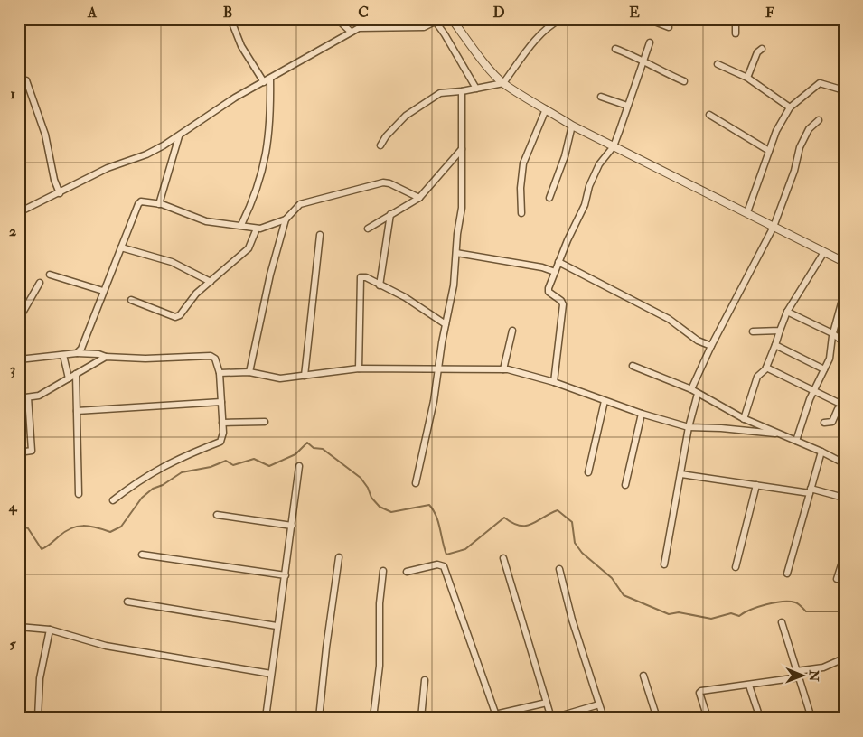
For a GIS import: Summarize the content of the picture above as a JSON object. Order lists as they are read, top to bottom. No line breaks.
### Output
{"north":"right","grid":{"columns":["A","B","C","D","E","F"],"rows":["1","2","3","4","5"]}}
